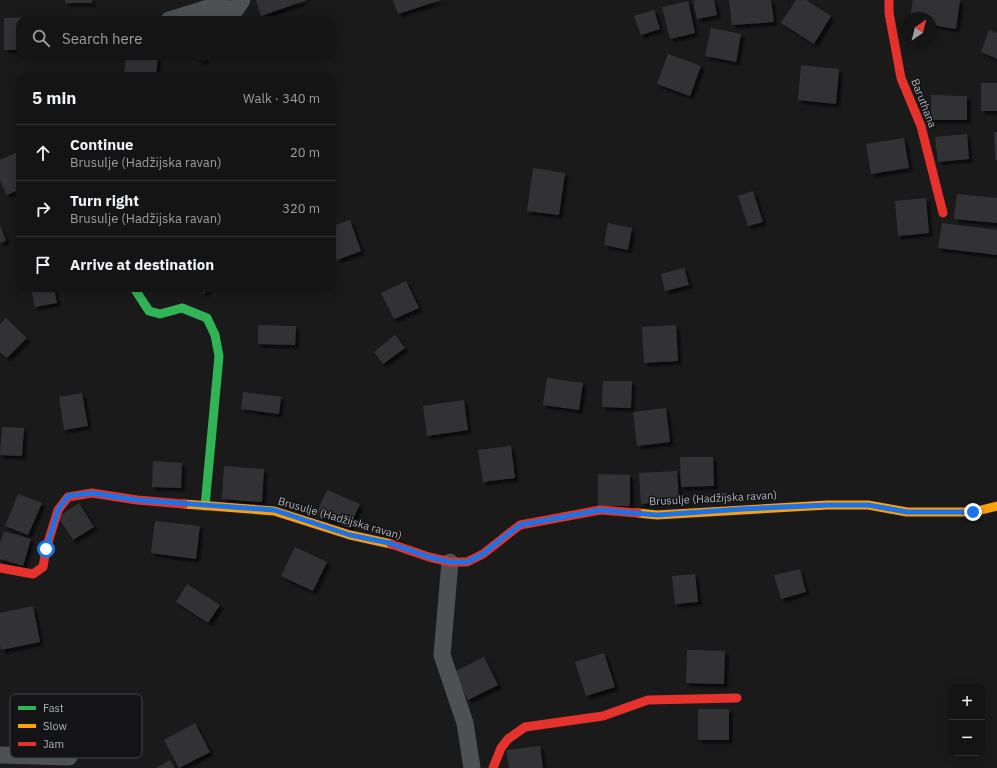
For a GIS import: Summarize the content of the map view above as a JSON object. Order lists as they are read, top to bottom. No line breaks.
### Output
{"streets":{"street":["Baruthana","Brusulje (Hadžijska ravan)"]},"legend":["Fast","Slow","Jam"],"north":"top right","page":{"search":"Search here","heading":["5 min","Walk · 340 m"],"list":[["Continue","Brusulje (Hadžijska ravan)","20 m"],["Turn right","Brusulje (Hadžijska ravan)","320 m"],"Arrive at destination"],"map_buttons":["+","−"]}}
